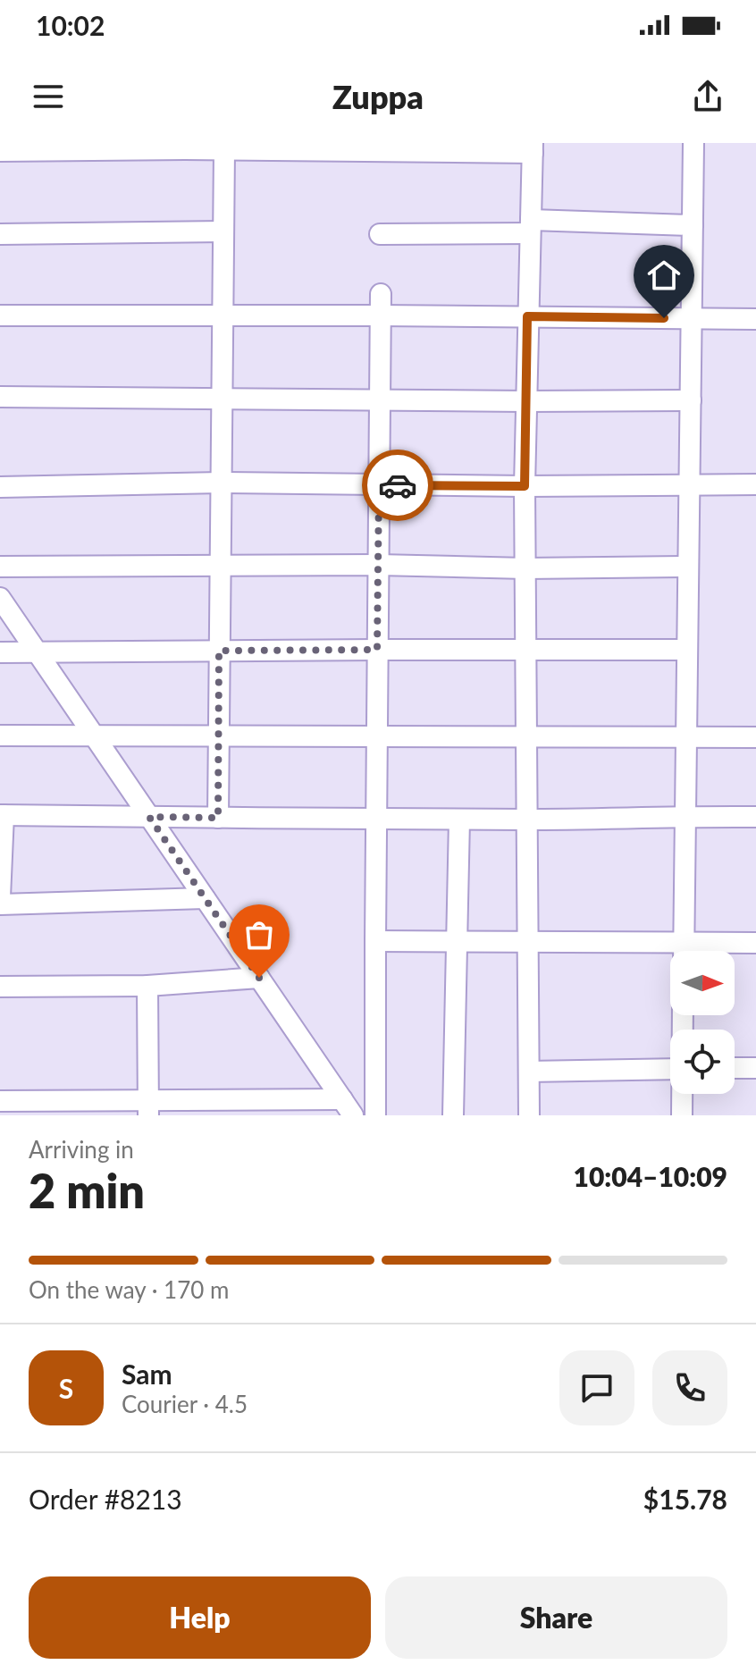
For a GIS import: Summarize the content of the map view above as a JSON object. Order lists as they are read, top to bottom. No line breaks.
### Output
{"north":"right","page":{"status":"10:02","header":"Zuppa","heading":["2 min","Arriving in","10:04–10:09"],"panel":["Sam","Courier · 4.5","Order #8213","$15.78"],"bar":"On the way · 170 m","round":"S","buttons":["Help","Share"]}}
